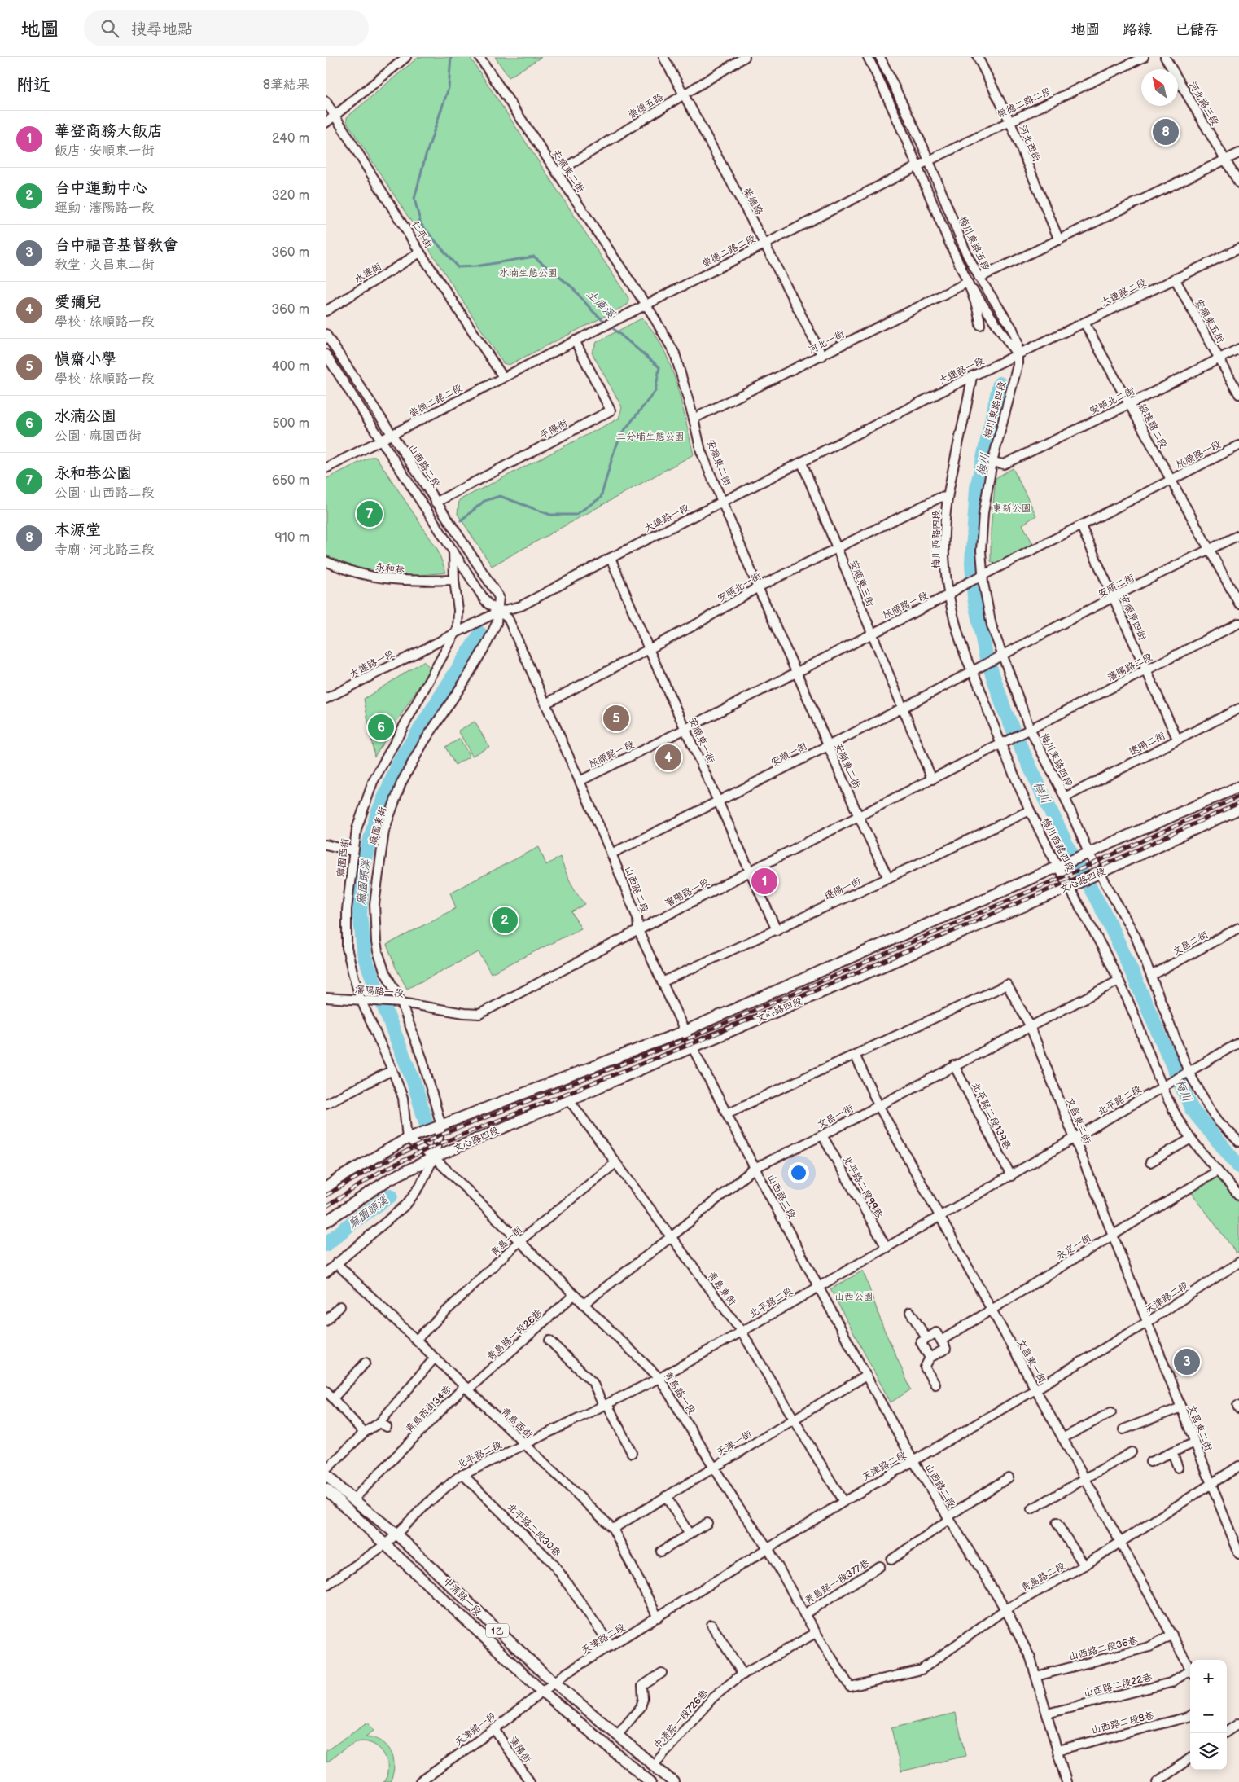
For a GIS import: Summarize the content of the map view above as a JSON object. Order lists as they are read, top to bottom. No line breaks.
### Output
{"streets":{"main road":["文心路四段","中清路一段","1乙"],"street":["崇德二路二段","河北路三段","崇德五路","河北西街","安順東二街","榮德路","仁平街","梅川東路五段","水連街","大連路二段","安順東五街","河北一街","大連路一段","安順北二街","梅川東路四段","綏遠路二段","平陽街","旅順路一段","山西路二段","梅川西路四段","永和巷","安順東三街","安順二街","安順北一街","安順東四街","瀋陽路二段","安順東一街","遼陽二街","安順一街","麻園東街","麻園西街","遼陽一街","瀋陽路一段","文昌二街","北平路二段","北平路二段139巷","文昌一街","文昌東二街","北平路二段99巷","青島一街","永定一街","青島東街","天津路二段","青島路一段26巷","文昌東一街","青島路一段","青島西街34巷","青島西街","天津一街","北平路二段30巷","青島路二段","青島路一段377巷","山西路二段36巷","山西路二段22巷","中清路一段726巷","山西路二段8巷","天津路一段","漢陽街"]},"crossings":[["崇德二路二段","河北西街"],["崇德二路二段","安順東二街"],["崇德二路二段","榮德路"],["崇德二路二段","仁平街"],["崇德二路二段","梅川東路五段"],["崇德二路二段","平陽街"],["崇德二路二段","山西路二段"],["崇德五路","安順東二街"],["崇德五路","榮德路"],["安順東二街","河北一街"],["安順東二街","大連路一段"],["安順東二街","旅順路一段"],["安順東二街","安順北一街"],["安順東二街","安順一街"],["安順東二街","遼陽一街"],["安順東二街","瀋陽路一段"],["榮德路","河北一街"],["仁平街","水連街"],["梅川東路五段","大連路二段"],["梅川東路五段","大連路一段"],["梅川東路五段","梅川東路四段"],["大連路二段","安順東五街"],["大連路二段","大連路一段"],["大連路二段","梅川東路四段"],["大連路二段","綏遠路二段"],["安順東五街","安順北二街"],["大連路一段","梅川東路四段"],["大連路一段","山西路二段"],["大連路一段","梅川西路四段"],["大連路一段","安順東三街"],["大連路一段","安順東一街"],["大連路一段","麻園東街"],["大連路一段","麻園西街"],["安順北二街","梅川東路四段"],["安順北二街","綏遠路二段"],["梅川東路四段","旅順路一段"],["梅川東路四段","安順二街"],["梅川東路四段","瀋陽路二段"],["梅川東路四段","遼陽二街"],["梅川東路四段","文心路四段"],["梅川東路四段","文昌二街"],["梅川東路四段","北平路二段"],["綏遠路二段","旅順路一段"],["綏遠路二段","安順二街"],["平陽街","山西路二段"],["旅順路一段","山西路二段"],["旅順路一段","梅川西路四段"],["旅順路一段","安順東三街"],["旅順路一段","安順東四街"],["旅順路一段","安順東一街"],["山西路二段","安順北一街"],["山西路二段","安順一街"],["山西路二段","麻園東街"],["山西路二段","文心路四段"],["山西路二段","遼陽一街"],["山西路二段","瀋陽路一段"],["山西路二段","北平路二段"],["山西路二段","文昌一街"],["山西路二段","文昌東二街"],["山西路二段","天津路二段"],["山西路二段","天津一街"],["山西路二段","青島路二段"],["山西路二段","山西路二段36巷"],["山西路二段","山西路二段22巷"],["山西路二段","山西路二段8巷"],["梅川西路四段","安順二街"],["梅川西路四段","安順北一街"],["梅川西路四段","瀋陽路二段"],["梅川西路四段","安順一街"],["梅川西路四段","文心路四段"],["梅川西路四段","遼陽一街"],["梅川西路四段","瀋陽路一段"],["梅川西路四段","北平路二段"],["梅川西路四段","文昌一街"],["梅川西路四段","永定一街"],["安順東三街","安順北一街"],["安順東三街","安順一街"],["安順東三街","瀋陽路一段"],["安順二街","安順東四街"],["安順二街","安順一街"],["安順北一街","安順東一街"],["安順東四街","瀋陽路二段"],["安順東四街","遼陽二街"],["瀋陽路二段","瀋陽路一段"],["安順東一街","安順一街"],["安順東一街","遼陽一街"],["安順東一街","瀋陽路一段"],["麻園東街","文心路四段"],["麻園東街","瀋陽路一段"],["麻園東街","青島路一段"],["麻園東街","青島西街"],["麻園西街","文心路四段"],["麻園西街","瀋陽路一段"],["文心路四段","青島東街"],["文心路四段","青島路一段"],["北平路二段","北平路二段139巷"],["北平路二段","文昌東二街"],["北平路二段","北平路二段99巷"],["北平路二段","青島東街"],["北平路二段","文昌東一街"],["北平路二段","青島路一段"],["北平路二段","青島西街"],["北平路二段","北平路二段30巷"],["北平路二段","中清路一段"],["北平路二段139巷","文昌一街"],["文昌一街","文昌東二街"],["文昌一街","北平路二段99巷"],["文昌一街","青島東街"],["文昌一街","文昌東一街"],["文昌一街","青島路一段"],["文昌東二街","永定一街"],["文昌東二街","天津路二段"],["文昌東二街","文昌東一街"],["文昌東二街","青島路二段"],["青島一街","青島東街"],["青島一街","青島路一段"],["青島一街","青島西街"],["永定一街","文昌東一街"],["青島東街","天津路二段"],["青島東街","天津一街"],["天津路二段","文昌東一街"],["天津路二段","青島路一段"],["天津路二段","青島西街"],["天津路二段","北平路二段30巷"],["天津路二段","中清路一段"],["天津路二段","天津路一段"],["青島路一段26巷","青島路一段"],["青島路一段26巷","青島西街34巷"],["青島路一段26巷","青島西街"],["文昌東一街","青島路二段"],["文昌東一街","山西路二段36巷"],["青島路一段","天津一街"],["青島路一段","青島路二段"],["青島路一段","青島路一段377巷"],["青島路一段","中清路一段726巷"],["青島西街34巷","青島西街"],["青島西街34巷","中清路一段"],["青島西街","天津一街"],["中清路一段","中清路一段726巷"],["中清路一段","天津路一段"],["天津路一段","漢陽街"]],"water":["土庫溪","梅川","麻園頭溪"],"parks":["水湳生態公園","二分埔生態公園","東新公園","山西公園"],"north":"top left","page":{"header":"地圖","search":"搜尋地點","nav":["地圖","路線","已儲存"],"heading":["附近","8筆結果"],"list":[{"mark":"1","name":"華登商務大飯店","note":"飯店 · 安順東一街","value":"240 m"},{"mark":"2","name":"台中運動中心","note":"運動 · 瀋陽路一段","value":"320 m"},{"mark":"3","name":"台中福音基督教會","note":"教堂 · 文昌東二街","value":"360 m"},{"mark":"4","name":"愛彌兒","note":"學校 · 旅順路一段","value":"360 m"},{"mark":"5","name":"慎齋小學","note":"學校 · 旅順路一段","value":"400 m"},{"mark":"6","name":"水湳公園","note":"公園 · 麻園西街","value":"500 m"},{"mark":"7","name":"永和巷公園","note":"公園 · 山西路二段","value":"650 m"},{"mark":"8","name":"本源堂","note":"寺廟 · 河北路三段","value":"910 m"}],"pins":["8","7","5","6","4","1","2","3"],"map_buttons":["+","−"]}}
